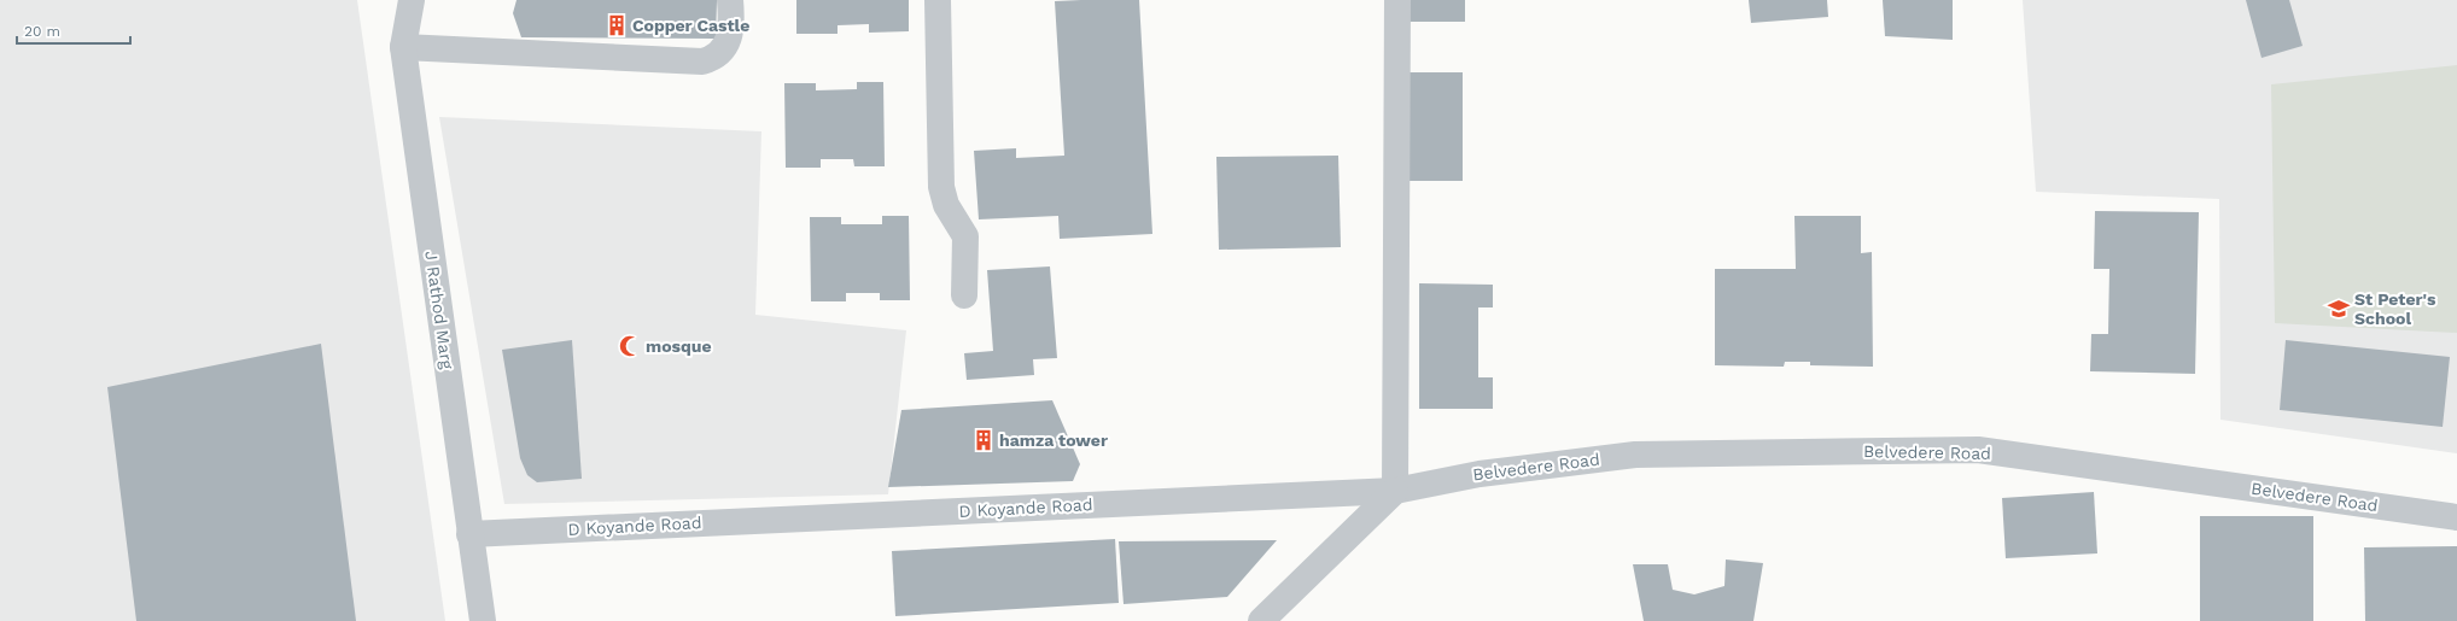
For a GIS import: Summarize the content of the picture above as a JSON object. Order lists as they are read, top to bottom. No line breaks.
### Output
{"streets":{"street":["J Rathod Marg","Belvedere Road","D Koyande Road"]},"crossings":[["J Rathod Marg","D Koyande Road"],["Belvedere Road","D Koyande Road"]],"places":{"building":["Copper Castle","hamza tower"],"school or university":["St Peter's School"],"mosque":["mosque"]},"scale_bar":"20 m"}
